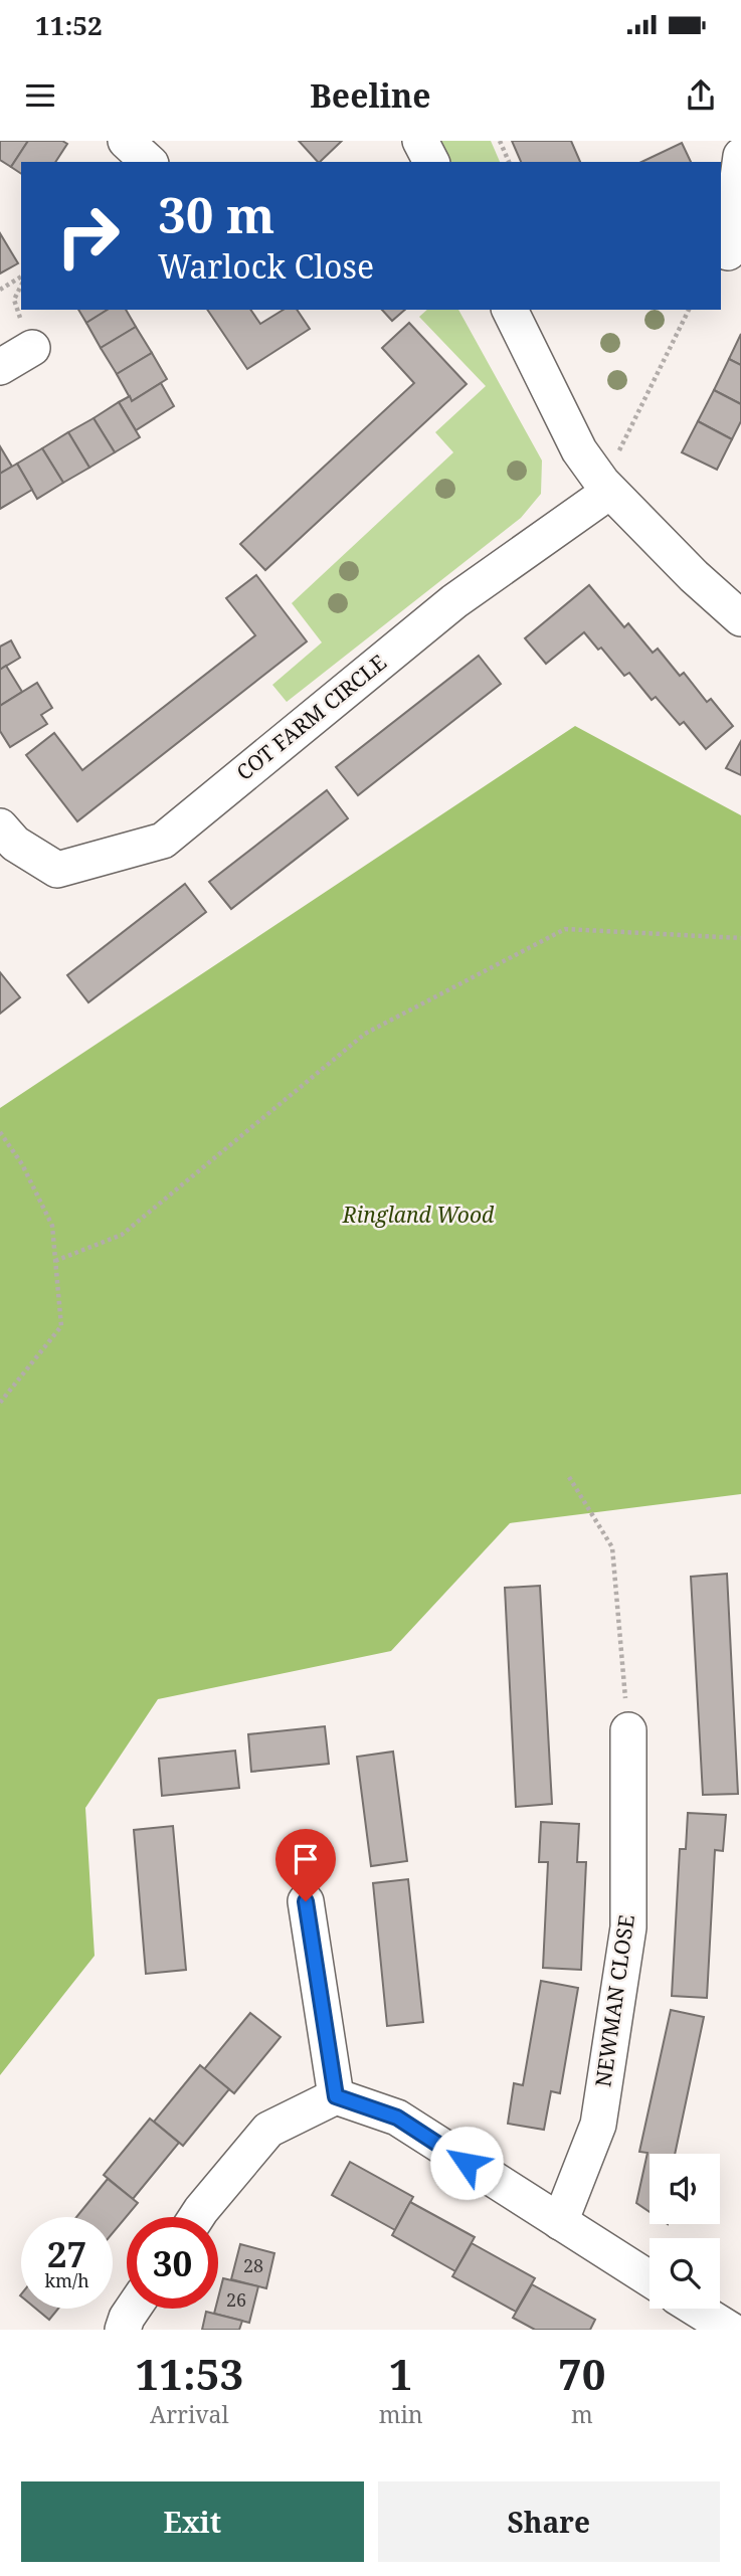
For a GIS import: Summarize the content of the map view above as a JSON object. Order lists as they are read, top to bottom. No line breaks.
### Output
{"streets":{"street":["COT FARM CIRCLE","NEWMAN CLOSE"]},"parks":["Ringland Wood"],"house_numbers":["28","26"],"page":{"status":"11:52","header":"Beeline","turn":["30 m","Warlock Close"],"speed":"27 km/h","limit":"30","eta":["11:53","Arrival","1","min","70","m"],"buttons":["Exit","Share"]}}
